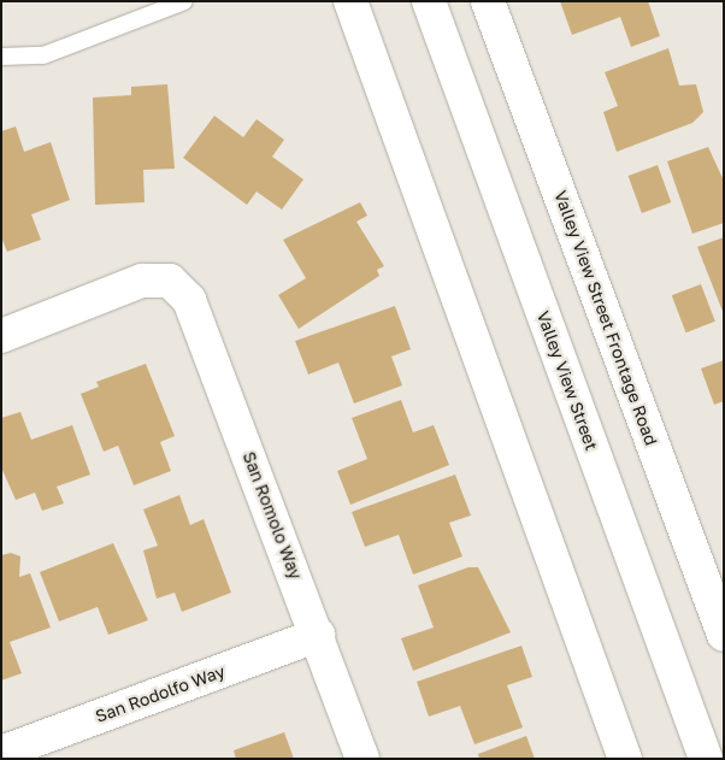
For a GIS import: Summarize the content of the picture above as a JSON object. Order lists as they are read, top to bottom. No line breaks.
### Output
{"streets":{"street":["Valley View Street Frontage Road","Valley View Street","San Romolo Way","San Rodolfo Way"]},"crossings":[["San Romolo Way","San Rodolfo Way"]]}
